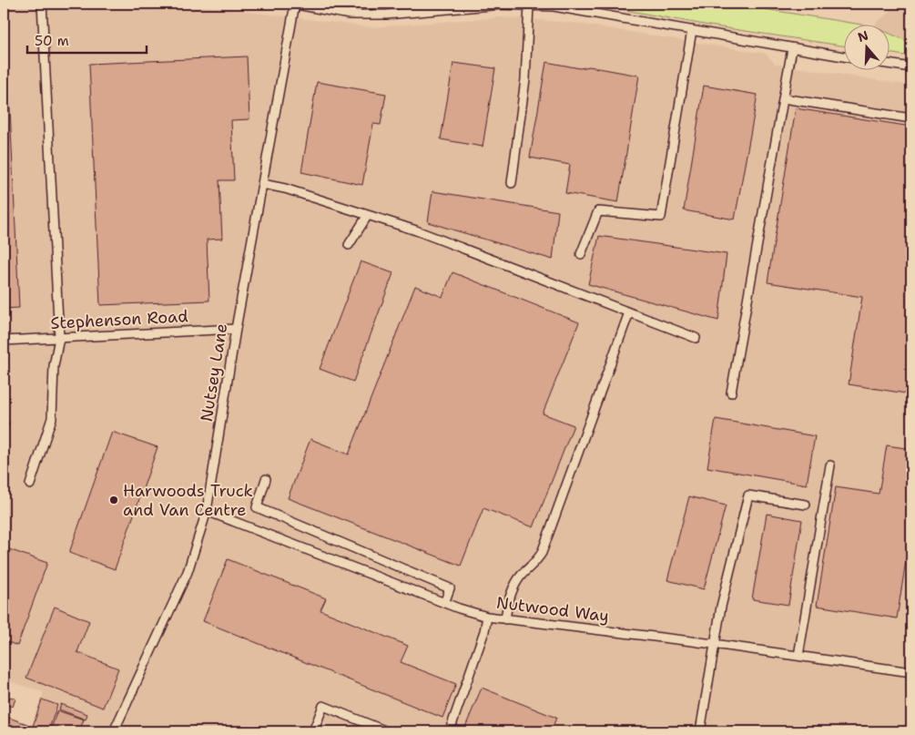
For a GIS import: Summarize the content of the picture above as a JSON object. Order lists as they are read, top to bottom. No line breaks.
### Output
{"streets":{"lane":["Stephenson Road","Nutsey Lane","Nutwood Way"]},"crossings":[["Stephenson Road","Nutsey Lane"],["Nutsey Lane","Nutwood Way"]],"places":["Harwoods Truck and Van Centre"],"scale_bar":"50 m","north":"top"}
